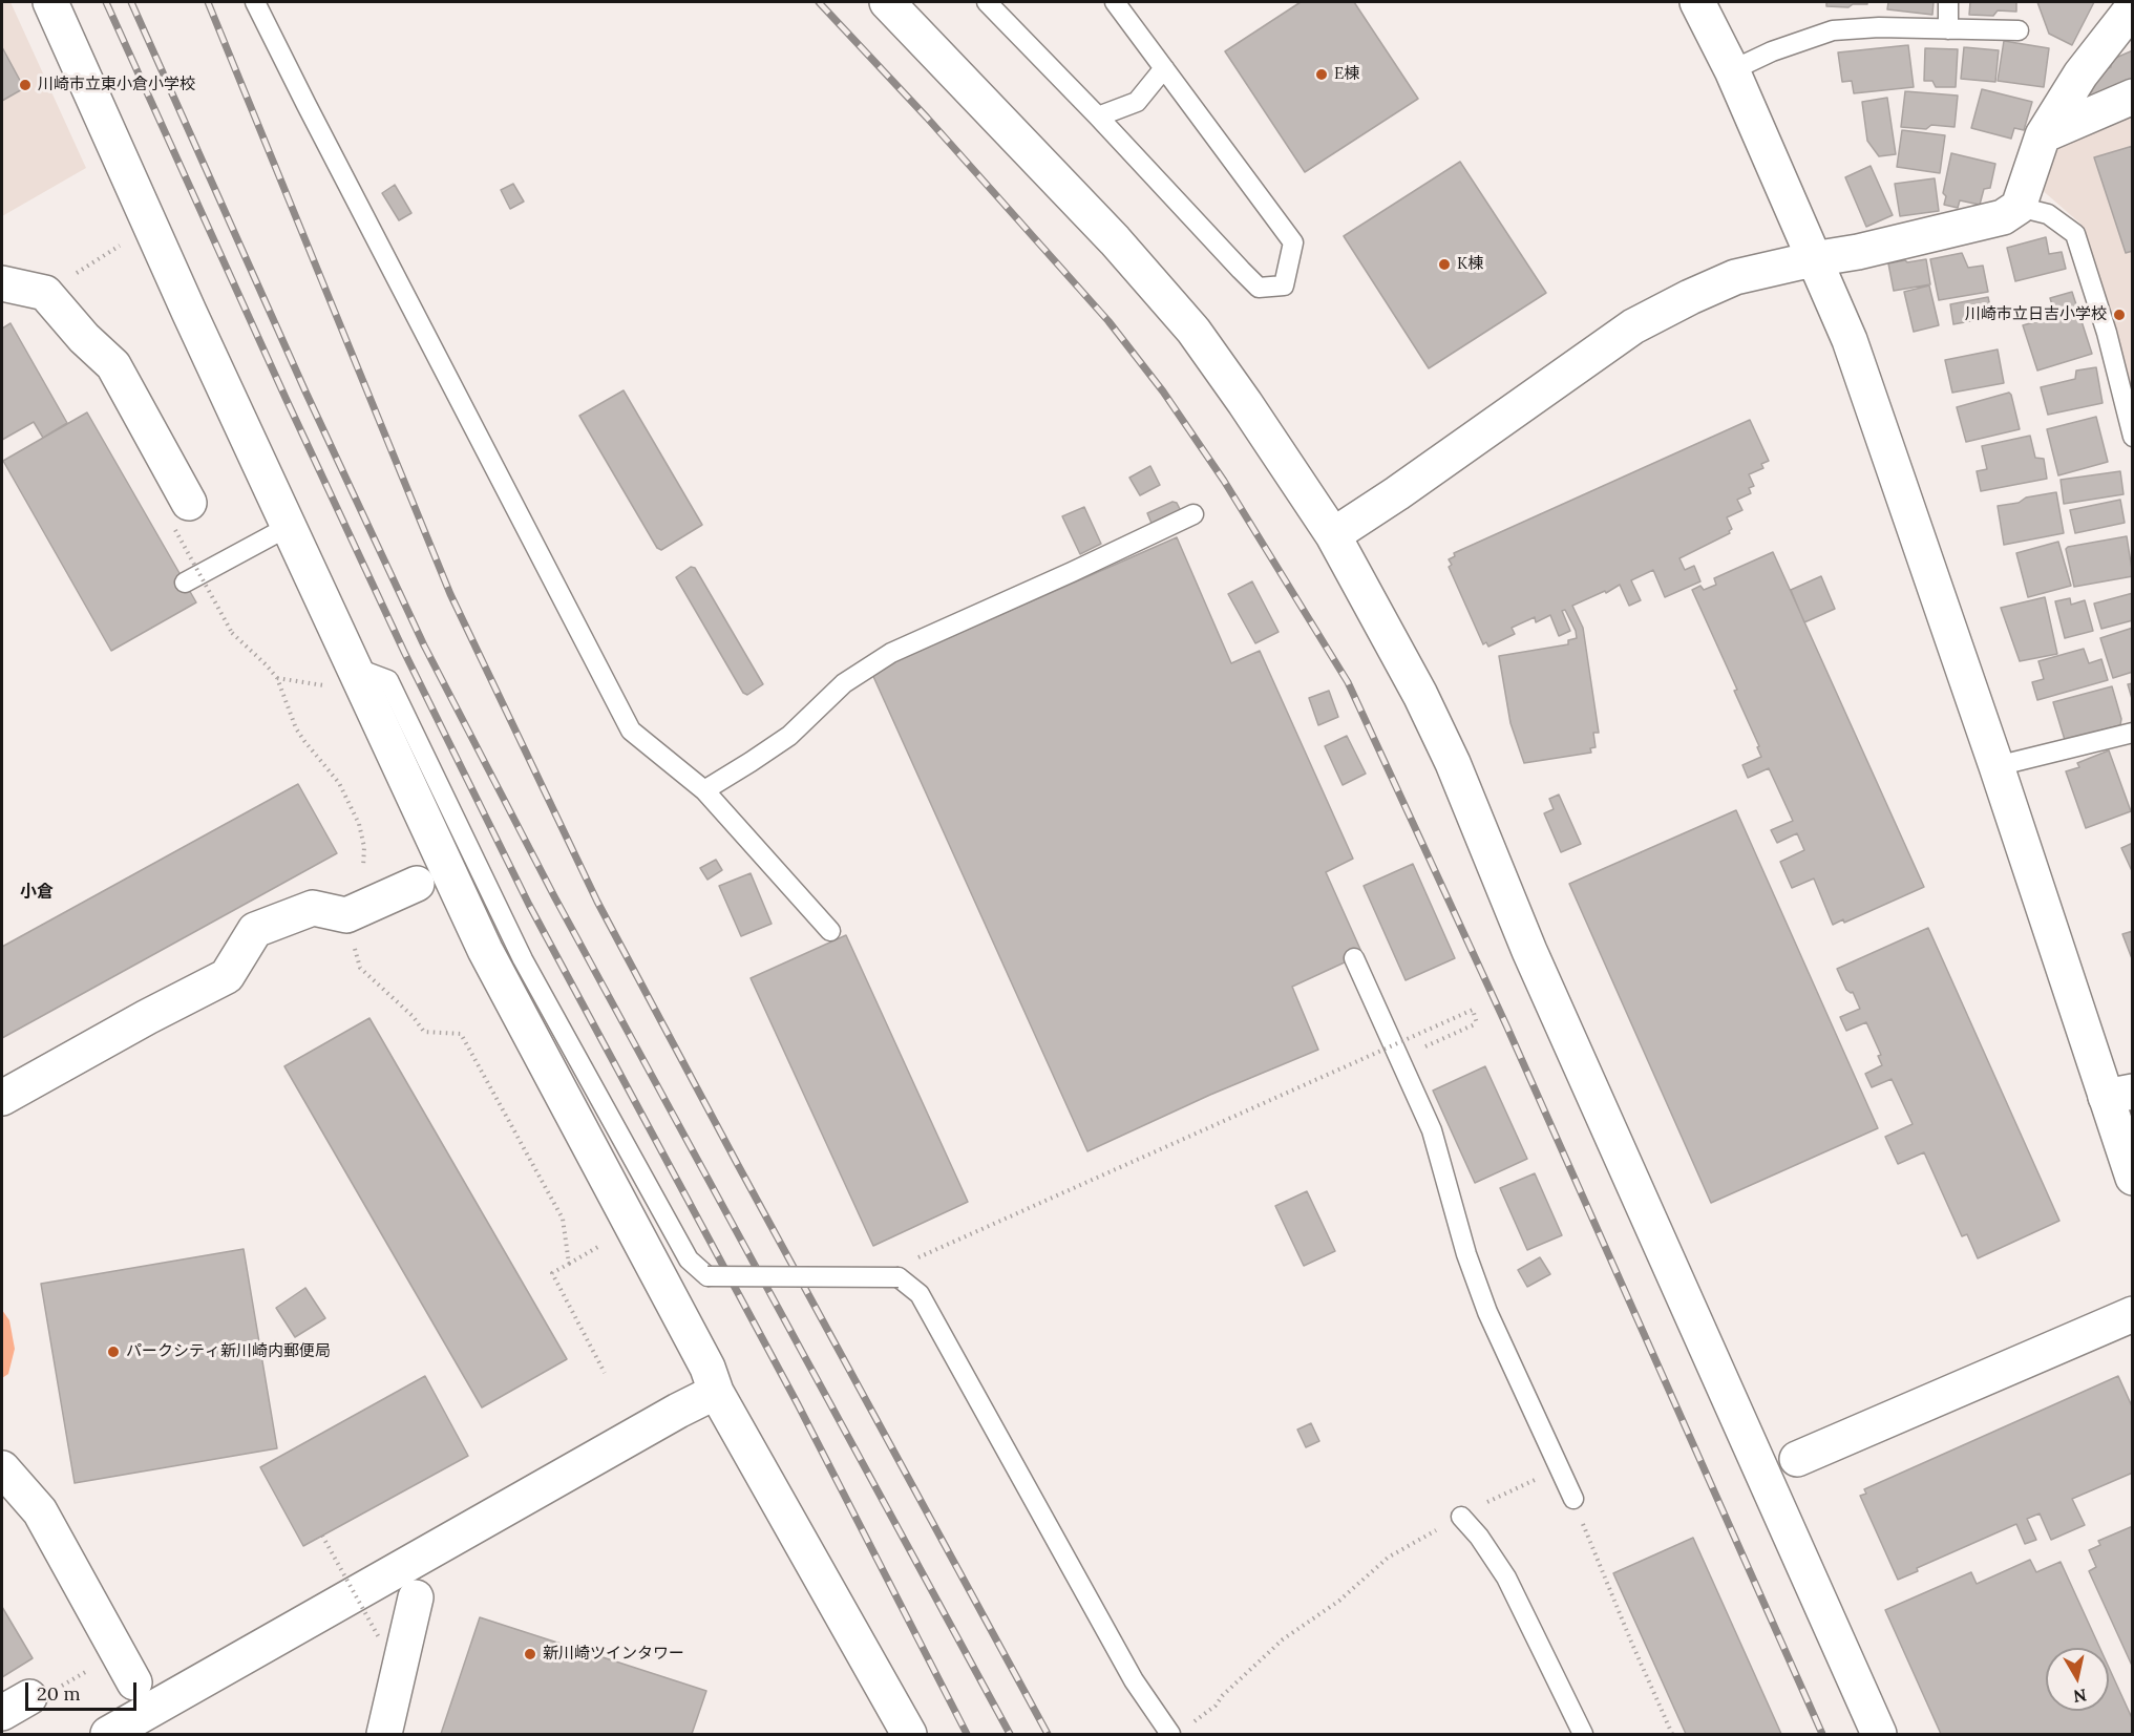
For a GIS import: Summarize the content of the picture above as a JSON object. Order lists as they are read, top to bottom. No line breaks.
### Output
{"districts":["小倉"],"places":["E棟","川崎市立東小倉小学校","K棟","川崎市立日吉小学校","パークシティ新川崎内郵便局","新川崎ツインタワー"],"scale_bar":"20 m","north":"bottom"}
